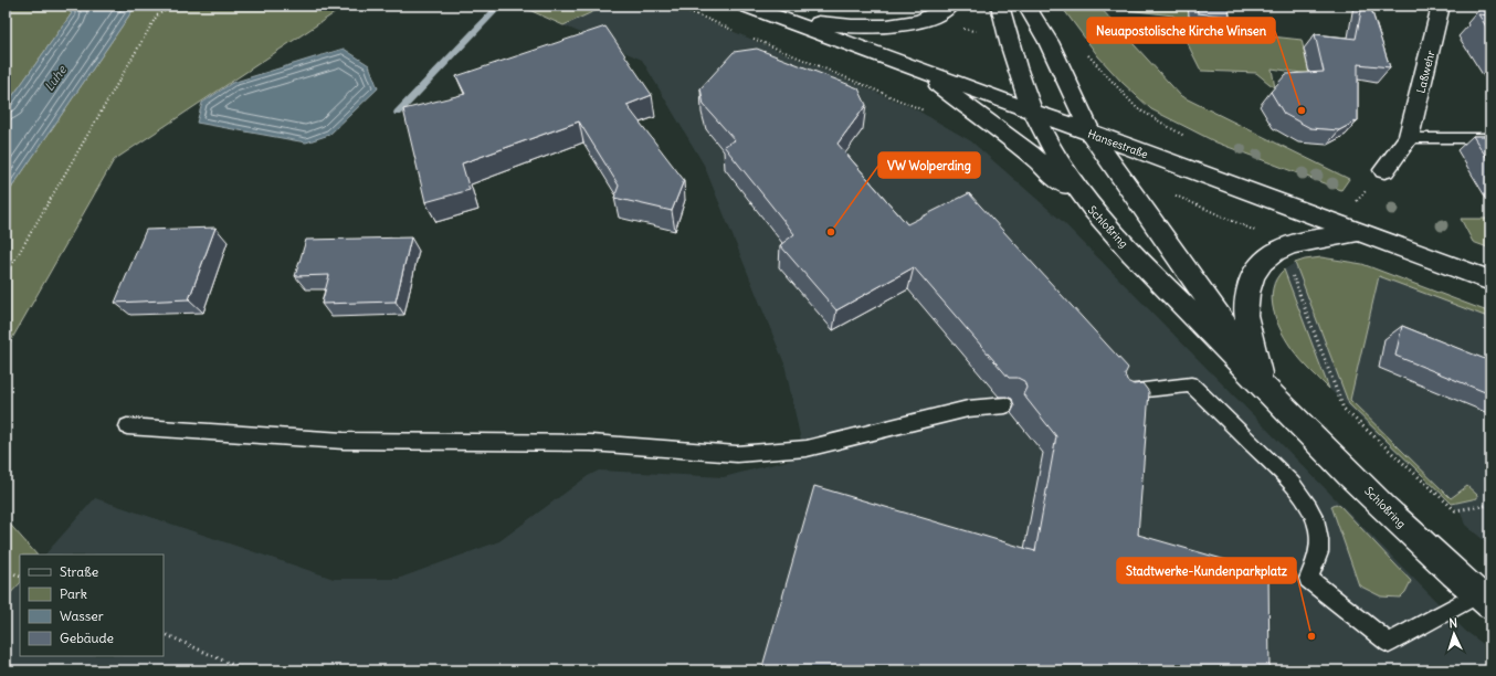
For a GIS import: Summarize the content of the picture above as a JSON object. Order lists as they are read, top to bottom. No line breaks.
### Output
{"streets":{"main road":["Laßwehr","Hansestraße","Schloßring"]},"crossings":[["Hansestraße","Schloßring"]],"water":["Luhe"],"places":["Neuapostolische Kirche Winsen","VW Wolperding","Stadtwerke-Kundenparkplatz"],"legend":["Straße","Park","Wasser","Gebäude"],"north":"top"}
